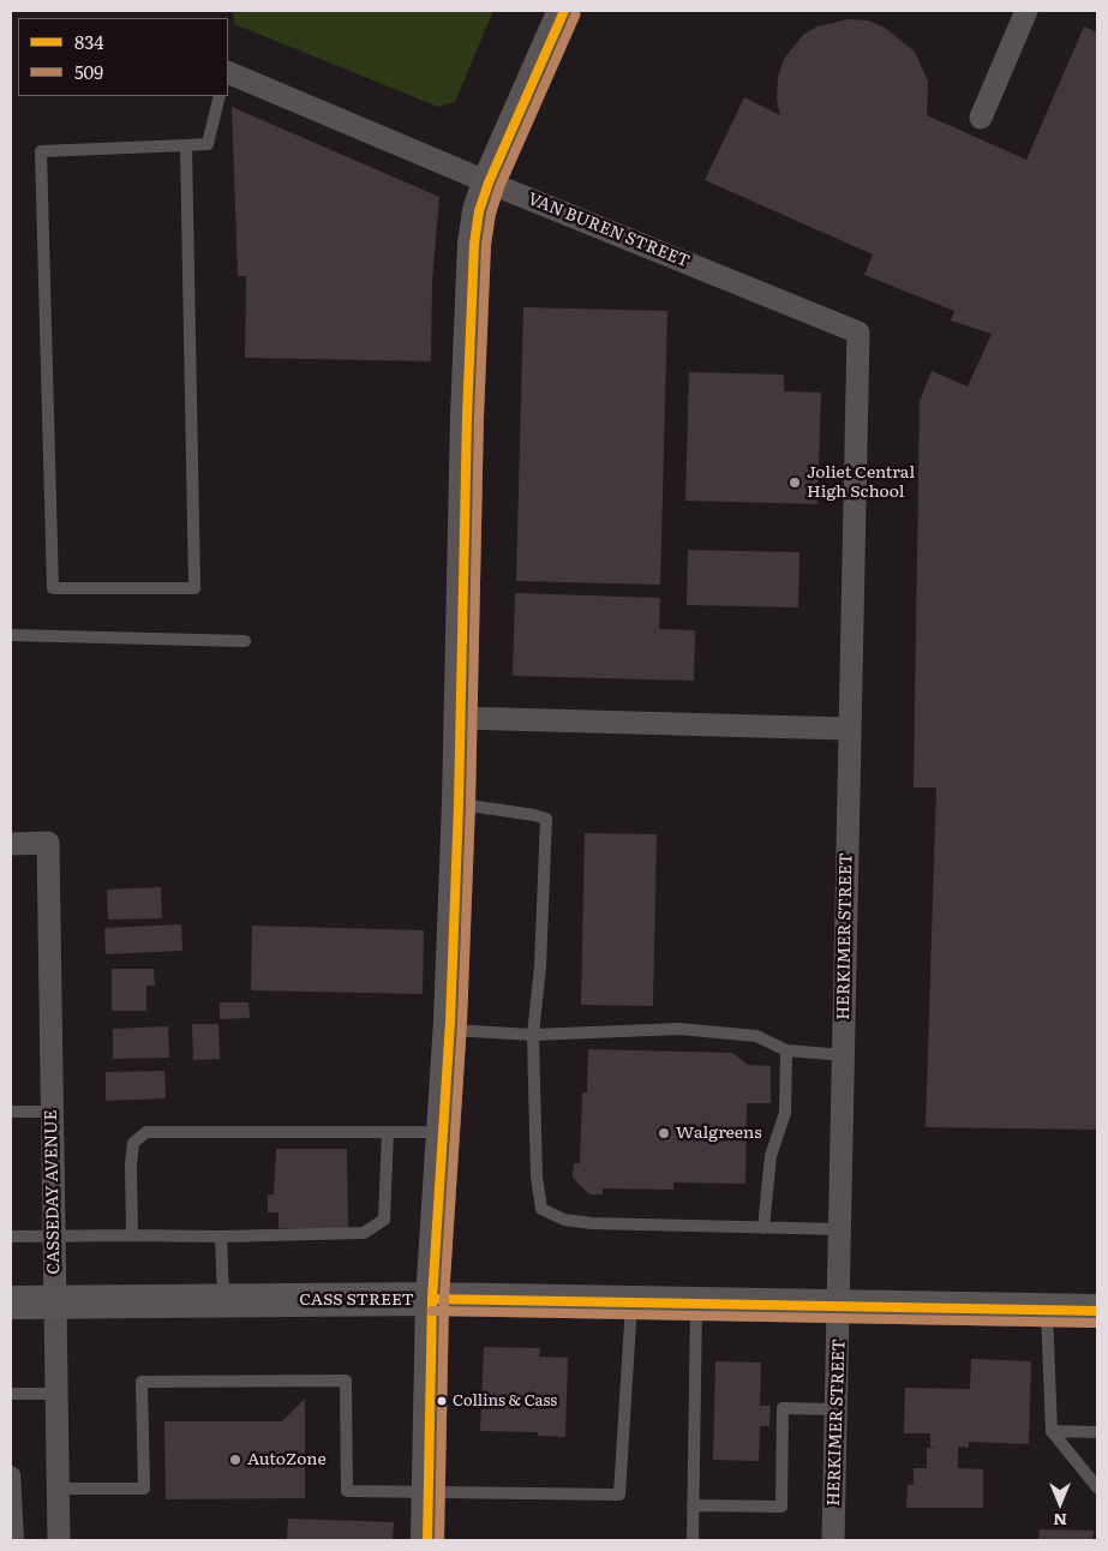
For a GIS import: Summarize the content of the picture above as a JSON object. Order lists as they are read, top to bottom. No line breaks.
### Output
{"streets":{"main road":["CASS STREET"],"street":["VAN BUREN STREET","HERKIMER STREET","CASSEDAY AVENUE"]},"crossings":[["VAN BUREN STREET","HERKIMER STREET"],["HERKIMER STREET","CASS STREET"],["CASSEDAY AVENUE","CASS STREET"]],"places":["Joliet Central High School","Walgreens","Collins & Cass","AutoZone"],"lines":["transit line 834","transit line 509"],"legend":["834","509"],"north":"bottom"}
